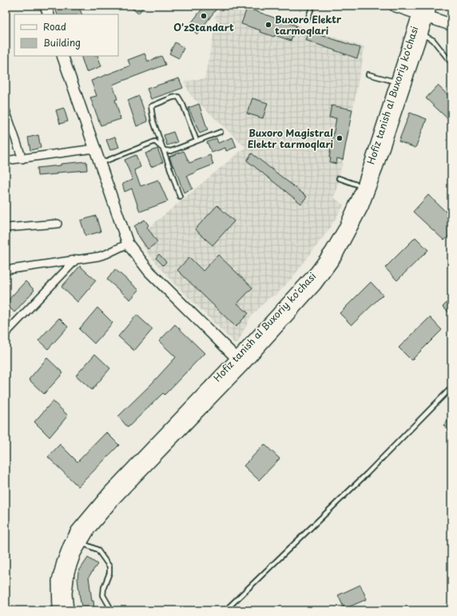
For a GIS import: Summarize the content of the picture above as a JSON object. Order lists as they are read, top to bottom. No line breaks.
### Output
{"streets":{"main road":["Hofiz tanish al Buxoriy ko'chasi"]},"places":["O'zStandart","Buxoro Elektr tarmoqlari","Buxoro Magistral Elektr tarmoqlari"],"legend":["Road","Building"]}
